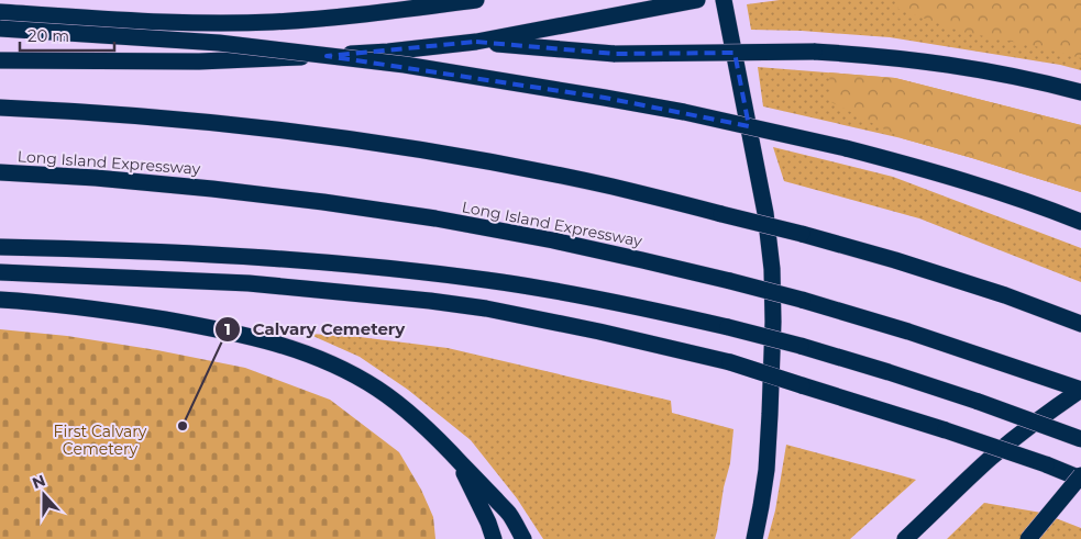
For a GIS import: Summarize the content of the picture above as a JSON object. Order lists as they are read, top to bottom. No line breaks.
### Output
{"streets":{"highway":["Long Island Expressway"]},"parks":["First Calvary Cemetery"],"places":["Calvary Cemetery"],"scale_bar":"20 m","north":"top"}
